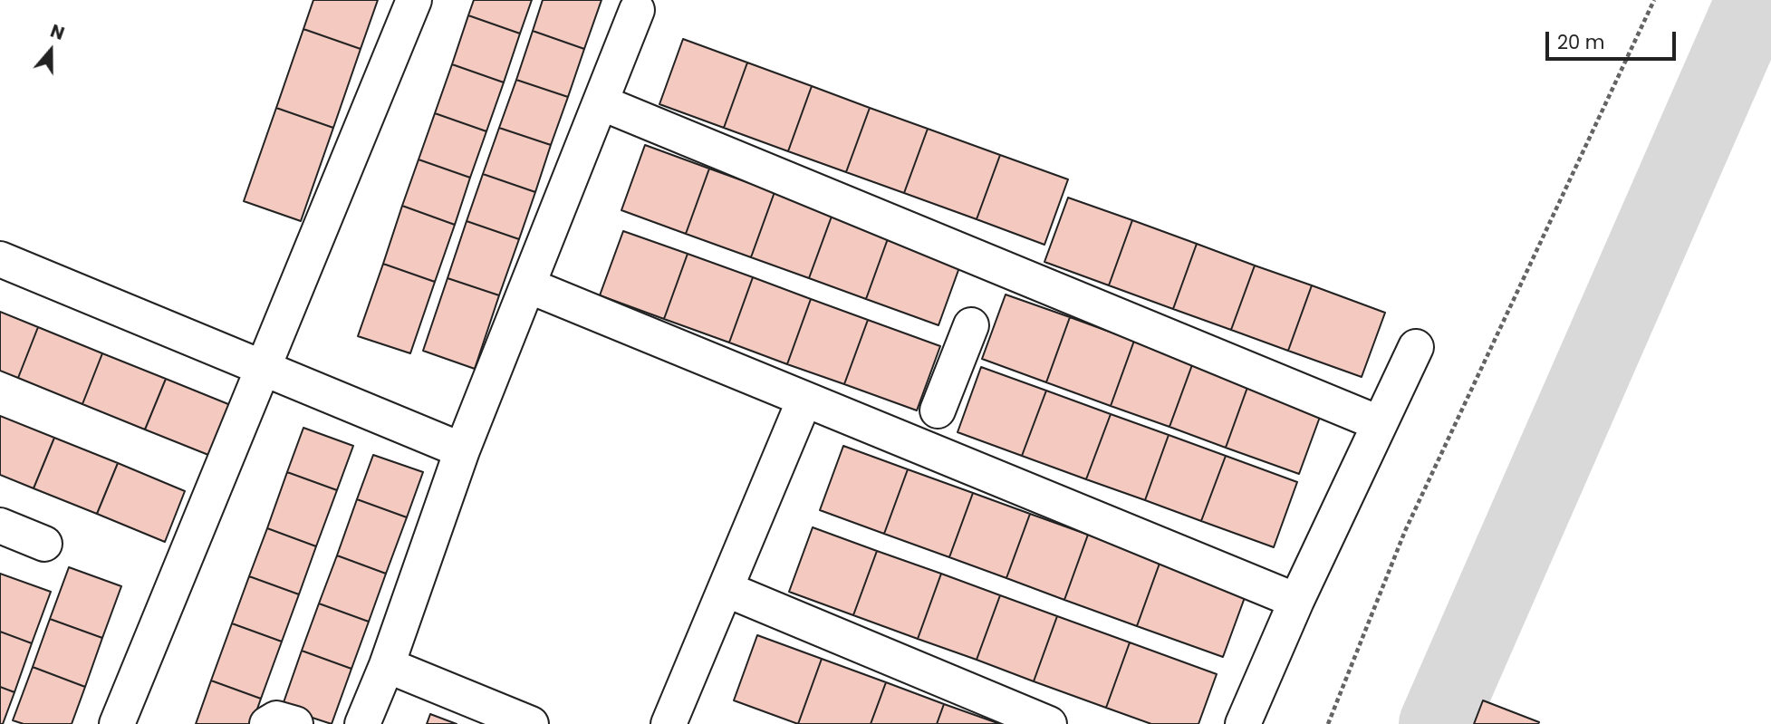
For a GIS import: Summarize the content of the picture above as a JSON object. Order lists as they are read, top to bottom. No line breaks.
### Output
{"scale_bar":"20 m","north":"top"}
